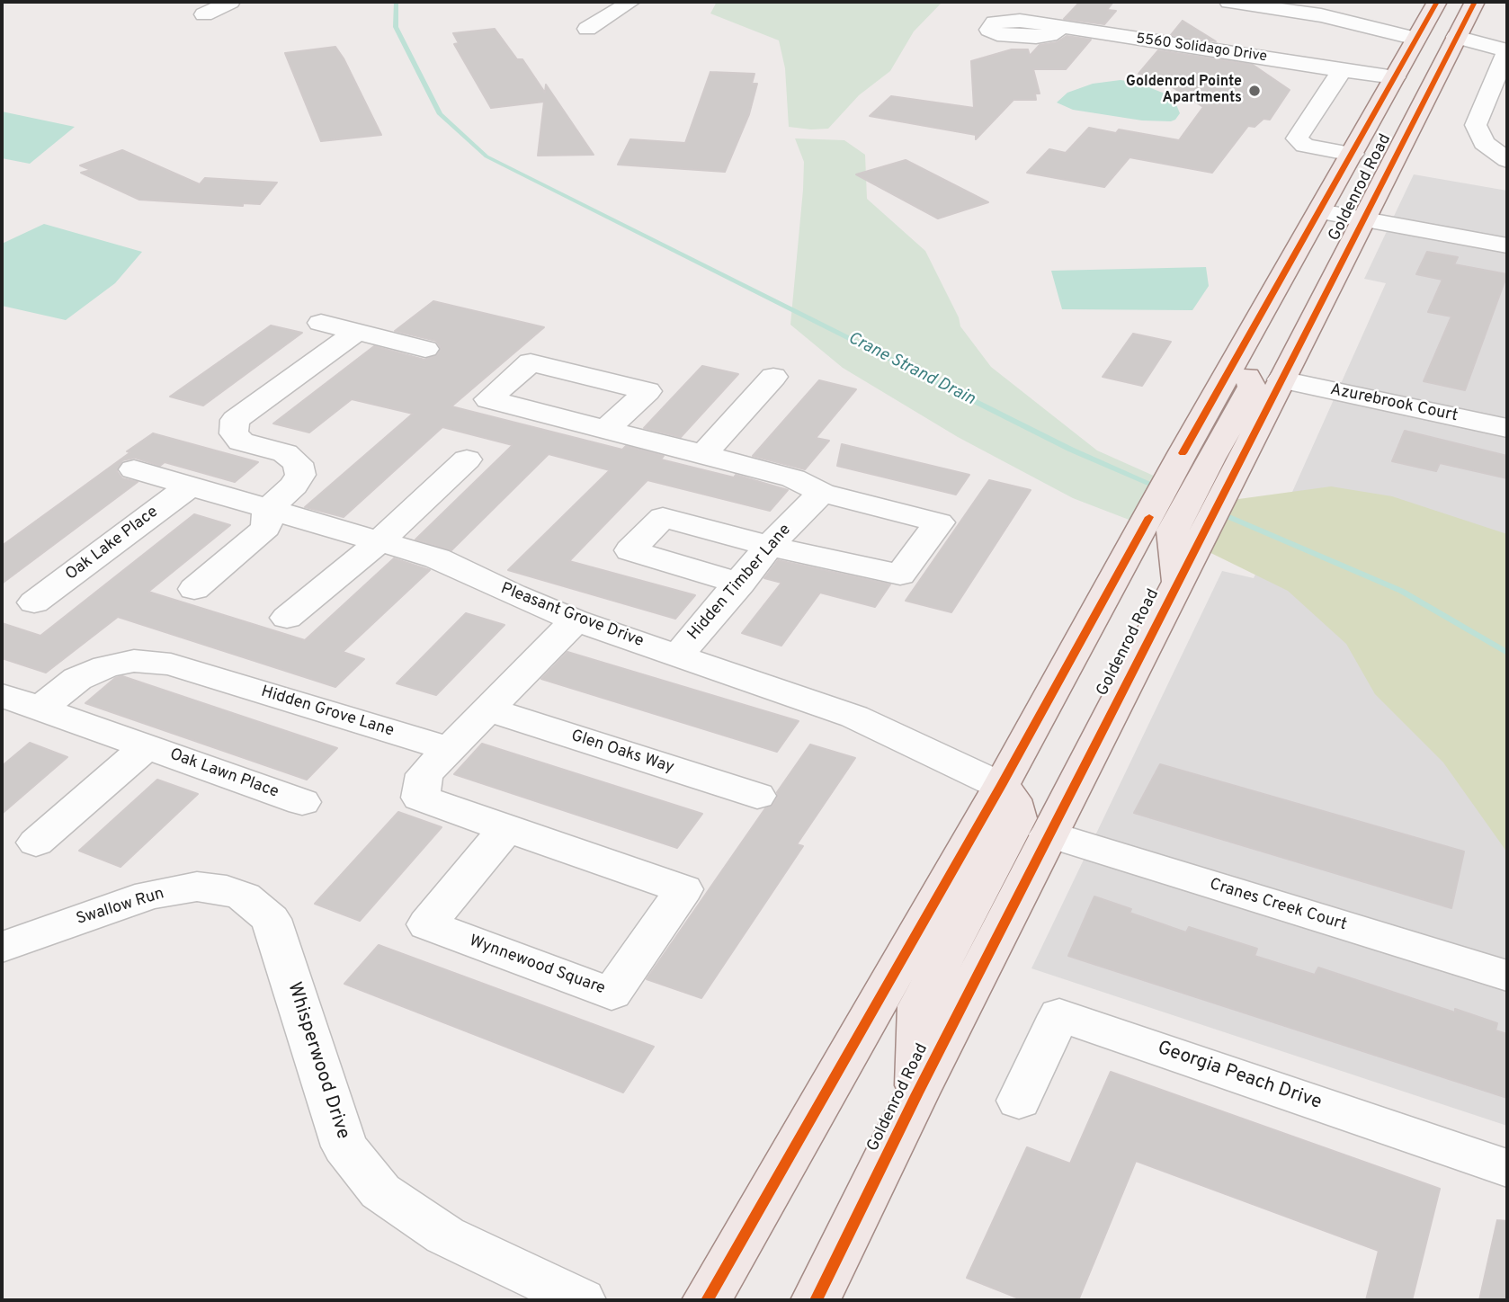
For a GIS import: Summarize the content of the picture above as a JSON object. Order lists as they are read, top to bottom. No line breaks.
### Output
{"streets":{"main road":["Goldenrod Road"],"street":["5560 Solidago Drive","Azurebrook Court","Oak Lake Place","Hidden Timber Lane","Pleasant Grove Drive","Hidden Grove Lane","Glen Oaks Way","Oak Lawn Place","Cranes Creek Court","Swallow Run","Wynnewood Square","Whisperwood Drive","Georgia Peach Drive"]},"crossings":[["5560 Solidago Drive","Goldenrod Road"],["Goldenrod Road","Azurebrook Court"],["Goldenrod Road","Pleasant Grove Drive"],["Goldenrod Road","Cranes Creek Court"],["Oak Lake Place","Pleasant Grove Drive"],["Hidden Timber Lane","Pleasant Grove Drive"],["Hidden Grove Lane","Oak Lawn Place"],["Hidden Grove Lane","Wynnewood Square"],["Swallow Run","Whisperwood Drive"]],"water":["Crane Strand Drain"],"places":["Goldenrod Pointe Apartments"]}
